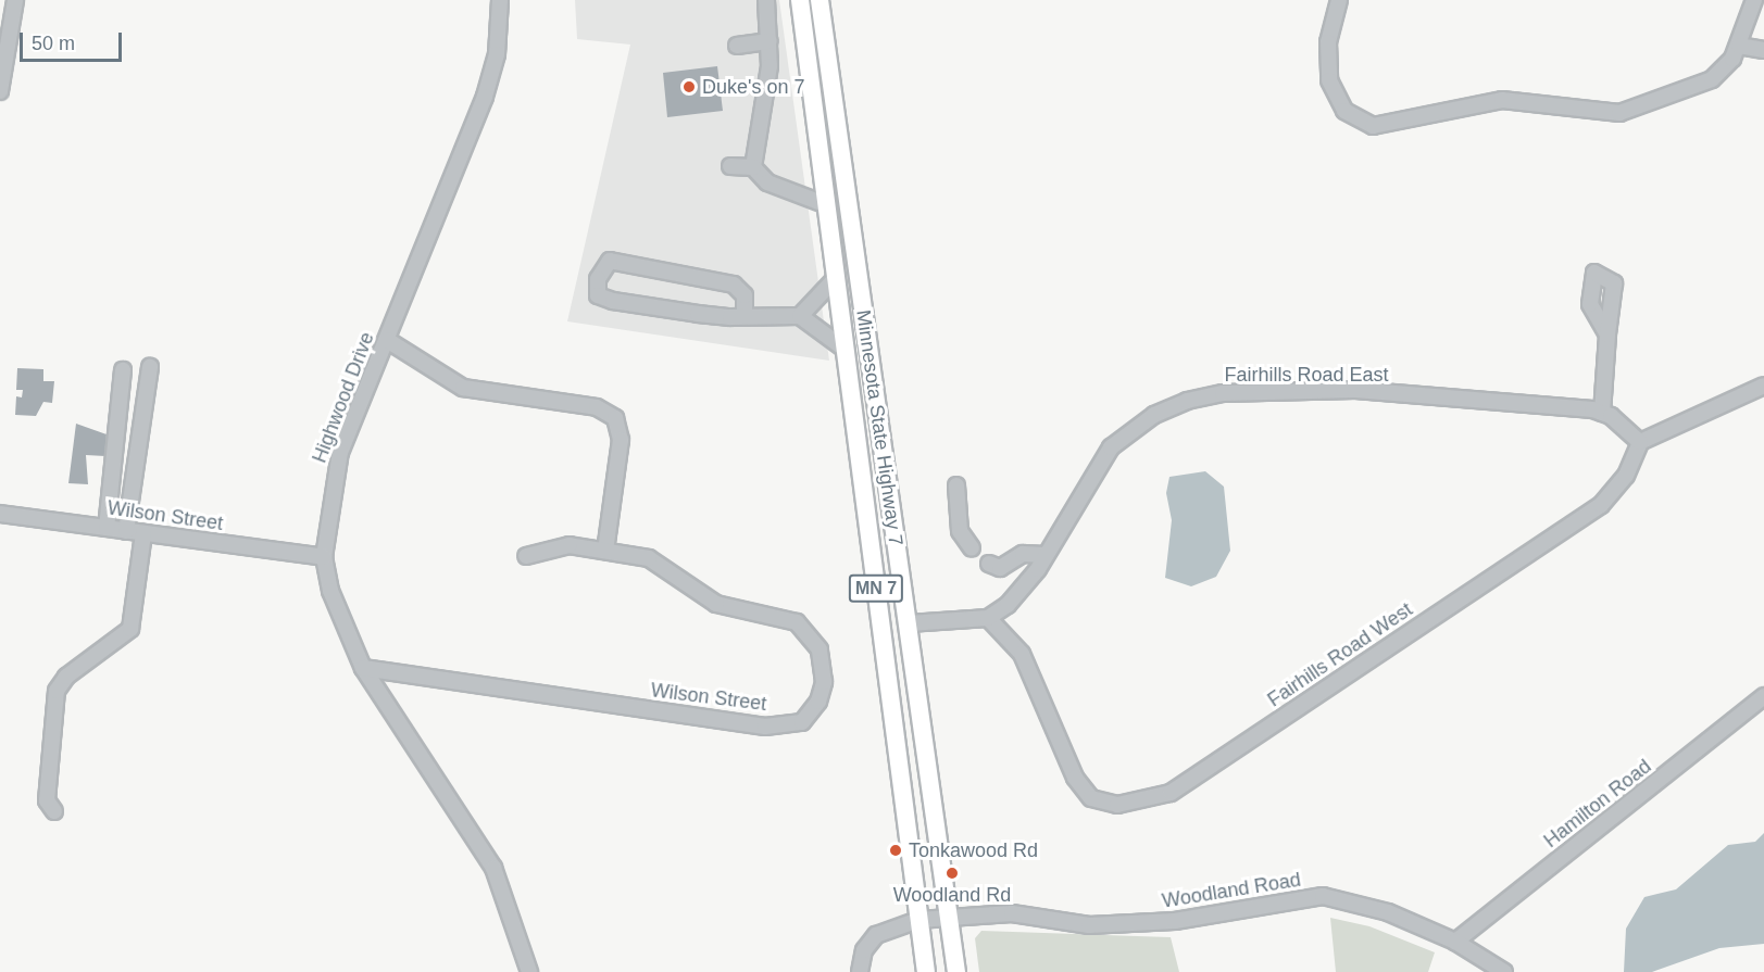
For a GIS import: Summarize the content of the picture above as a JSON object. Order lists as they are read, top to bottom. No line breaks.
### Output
{"streets":{"main road":["Minnesota State Highway 7","MN 7"],"street":["Fairhills Road East","Highwood Drive","Wilson Street","Fairhills Road West","Hamilton Road","Woodland Road"]},"crossings":[["Fairhills Road East","Fairhills Road West"],["Highwood Drive","Wilson Street"],["Minnesota State Highway 7","Woodland Road"],["Hamilton Road","Woodland Road"]],"places":["Duke's on 7","Tonkawood Rd","Woodland Rd"],"scale_bar":"50 m"}
